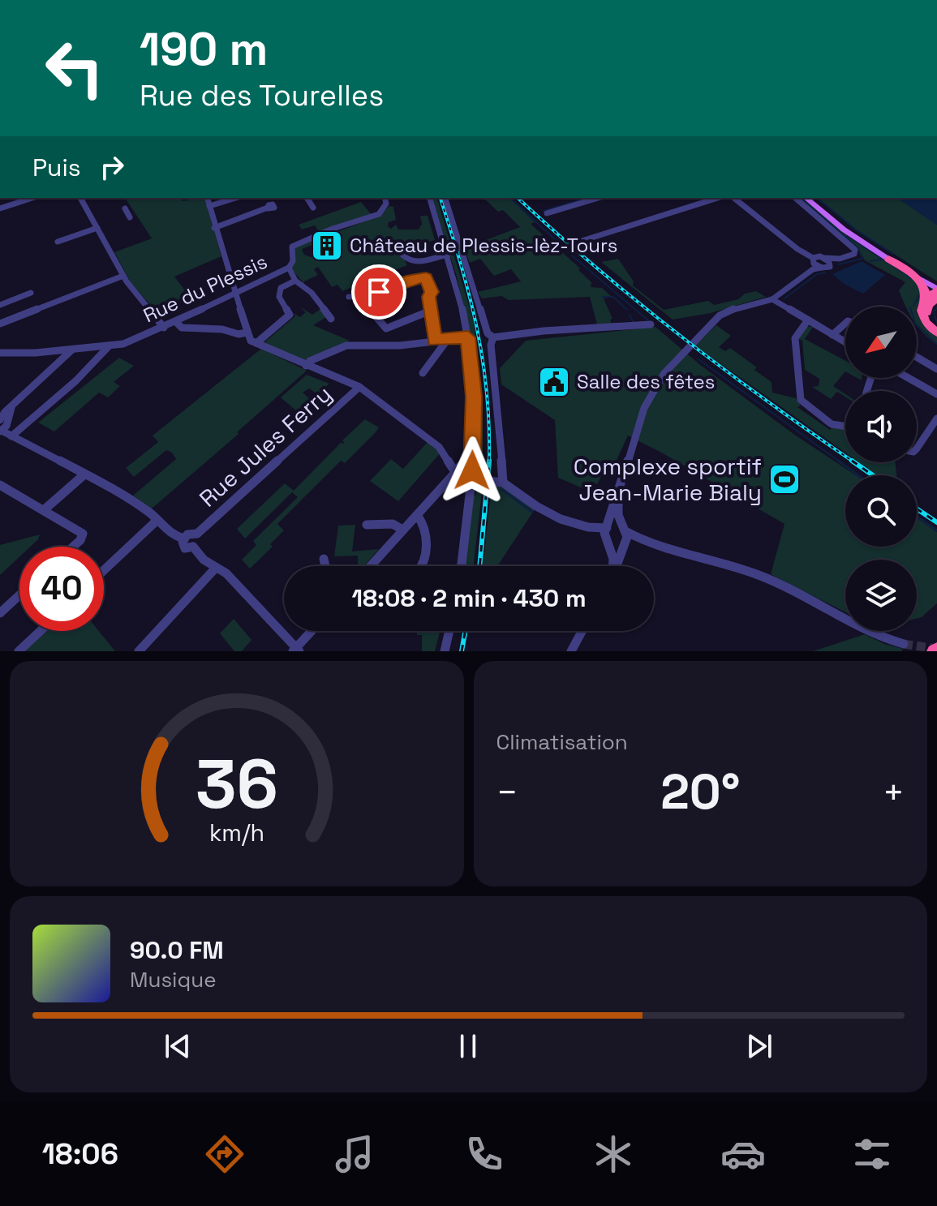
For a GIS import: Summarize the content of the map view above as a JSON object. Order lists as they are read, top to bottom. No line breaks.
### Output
{"streets":{"street":["Rue du Plessis","Rue Jules Ferry"]},"places":{"building":["Château de Plessis-lèz-Tours"],"public building":["Salle des fêtes"],"sports":["Complexe sportif Jean-Marie Bialy"]},"north":"bottom left","page":{"turn":["190 m","Rue des Tourelles"],"then":"Puis","limit":"40","trip":"18:08 · 2 min · 430 m","tile":"Climatisation","heat":["−","20°","+"],"song":["90.0 FM","Musique"],"tabs":"18:06","gauge":["36","km/h"]}}
